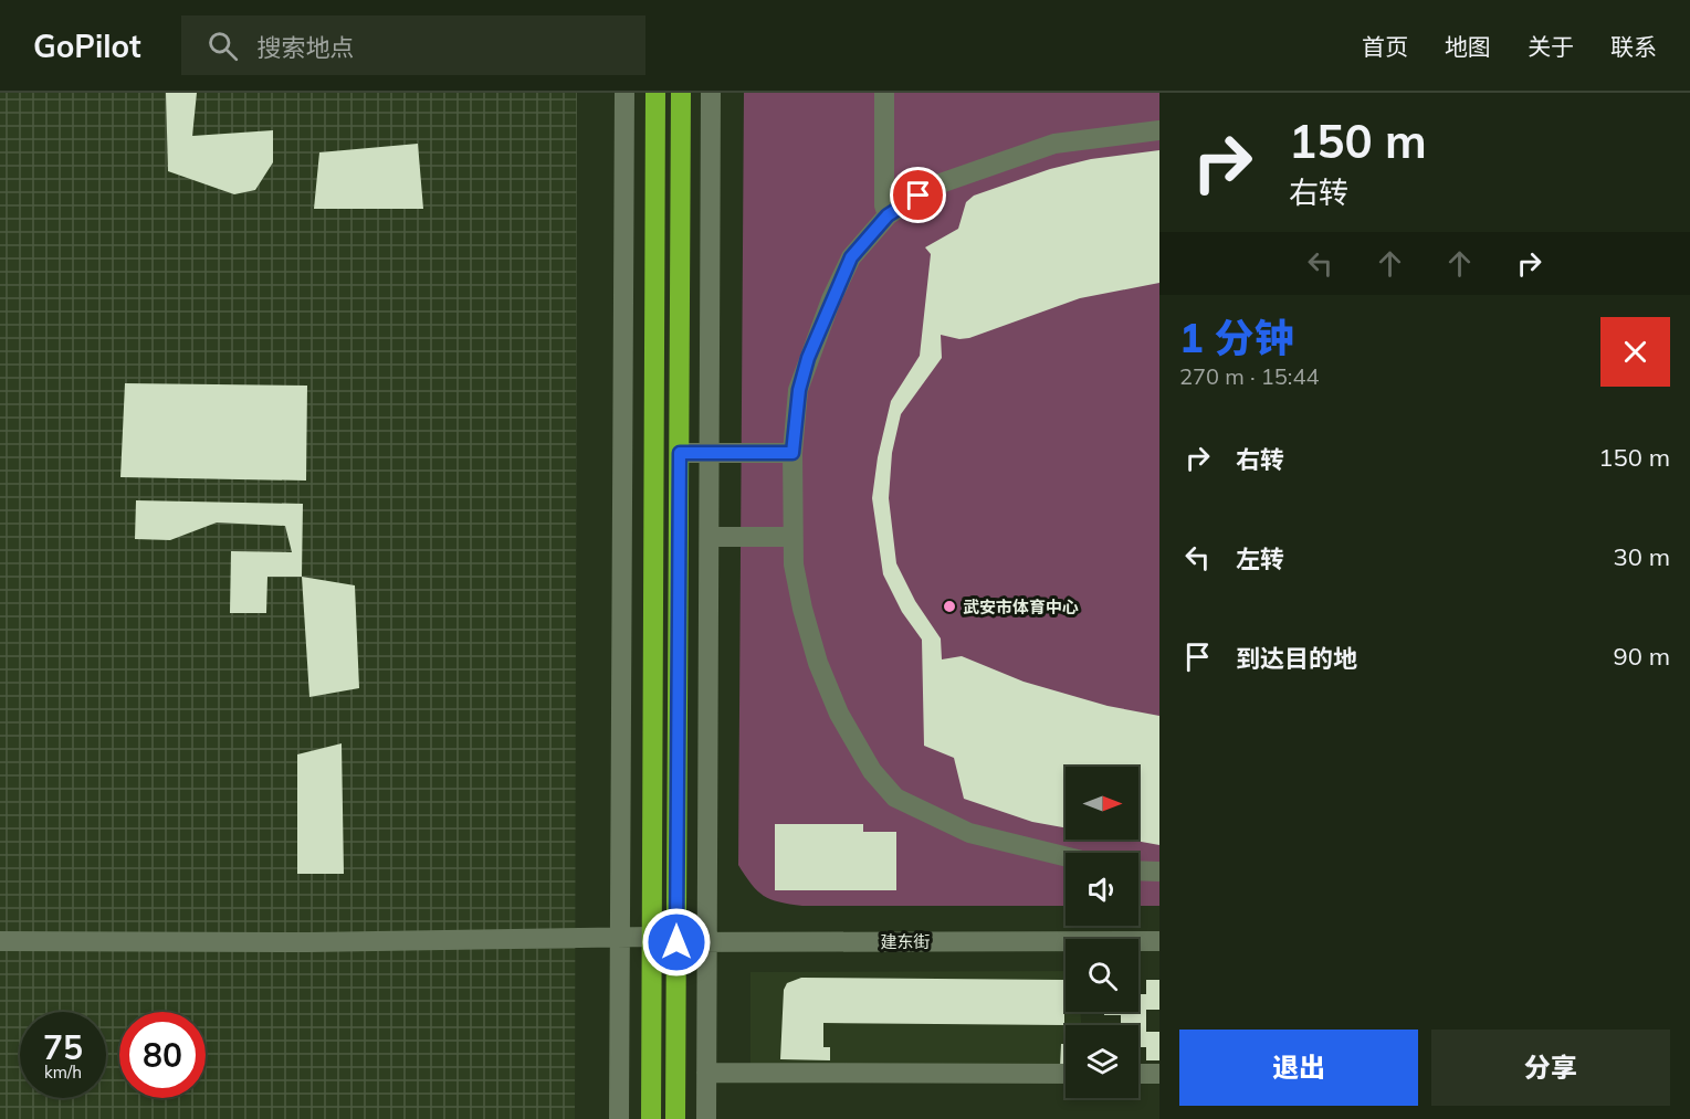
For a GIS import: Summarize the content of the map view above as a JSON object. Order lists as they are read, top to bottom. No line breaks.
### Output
{"streets":{"street":["建东街"]},"places":["武安市体育中心"],"north":"right","page":{"header":"GoPilot","search":"搜索地点","nav":["首页","地图","关于","联系"],"turn":["150 m","右转"],"heading":["1 分钟","270 m · 15:44"],"list":[{"name":"右转","value":"150 m"},{"name":"左转","value":"30 m"},{"name":"到达目的地","value":"90 m"}],"speed":"75 km/h","limit":"80","buttons":["退出","分享"]}}
